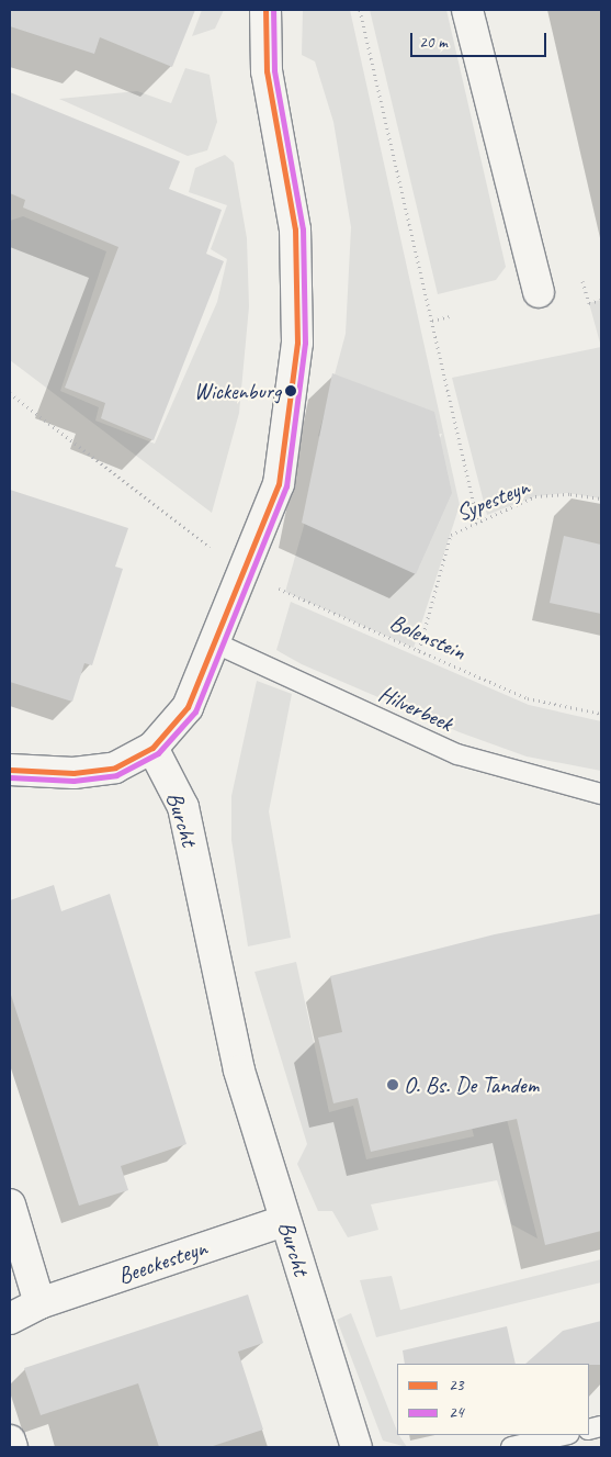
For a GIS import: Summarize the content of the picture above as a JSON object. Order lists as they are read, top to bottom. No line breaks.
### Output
{"streets":{"street":["Burcht","Beeckesteyn"],"lane":["Hilverbeek"],"path":["Sypesteyn","Bolenstein"]},"crossings":[["Sypesteyn","Bolenstein"],["Burcht","Beeckesteyn"]],"places":["Wickenburg","O. Bs. De Tandem"],"lines":["transit line 23","transit line 24"],"legend":["23","24"],"scale_bar":"20 m"}
